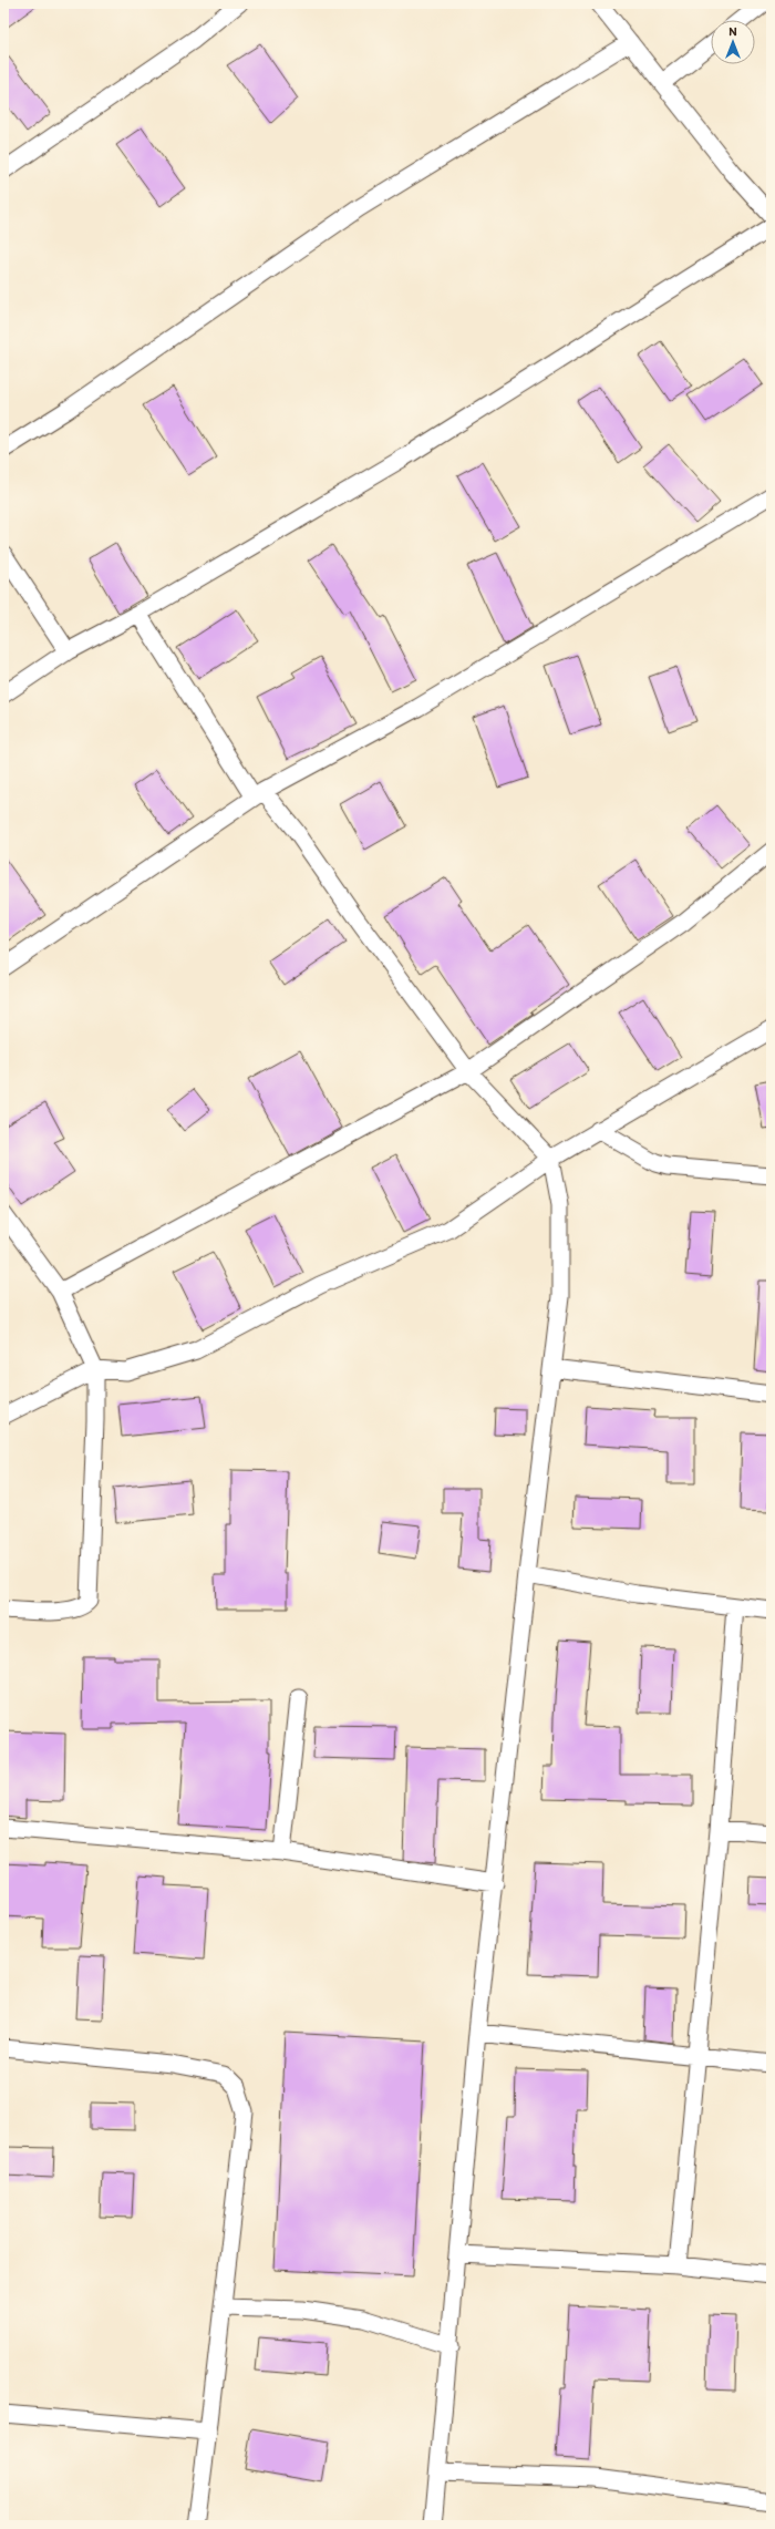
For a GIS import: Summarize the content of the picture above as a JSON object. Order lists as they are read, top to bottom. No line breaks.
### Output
{"north":"top"}
